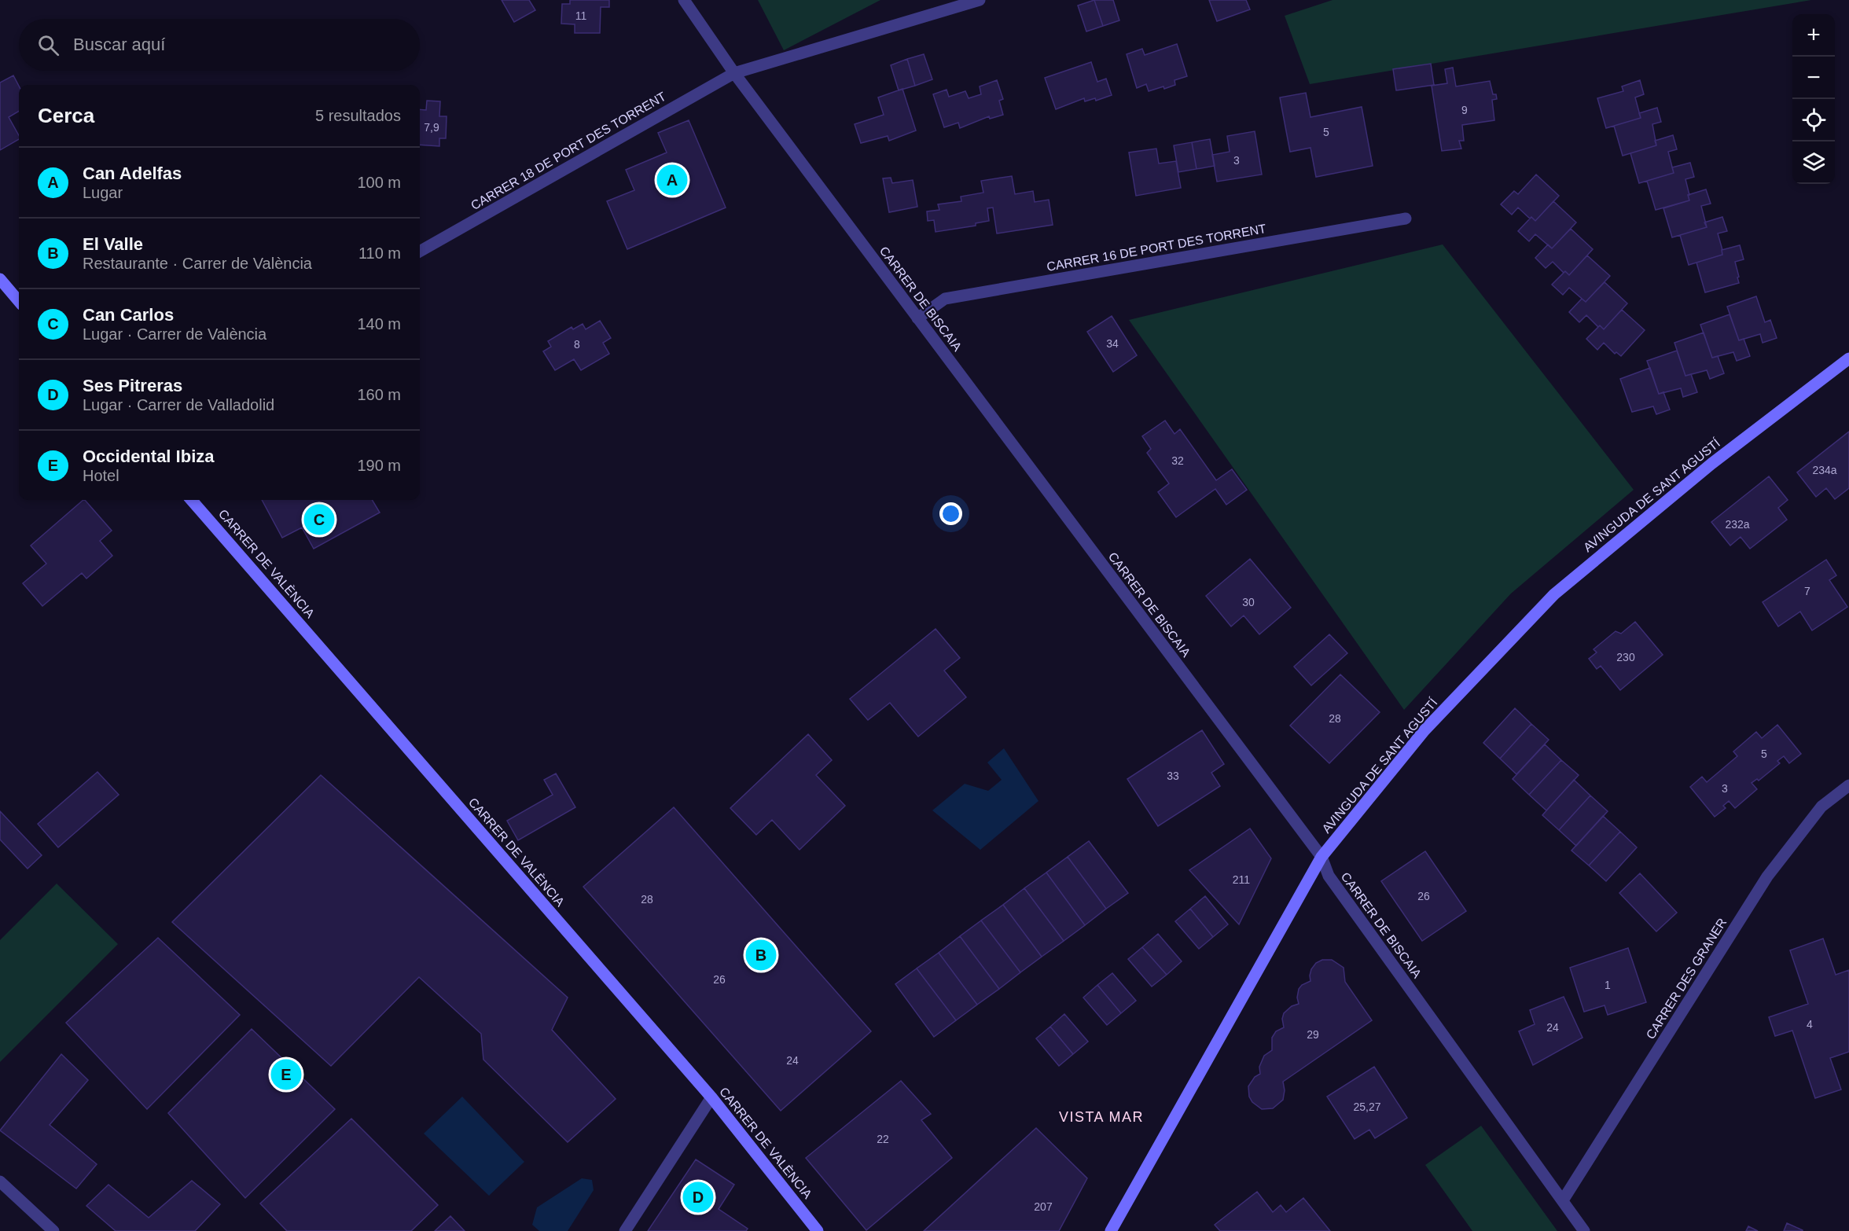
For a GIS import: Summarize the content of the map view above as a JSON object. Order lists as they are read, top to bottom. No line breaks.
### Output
{"streets":{"street":["CARRER 18 DE PORT DES TORRENT","CARRER 16 DE PORT DES TORRENT","CARRER DE BISCAIA","AVINGUDA DE SANT AGUSTÍ","CARRER DE VALÈNCIA","CARRER DES GRANER"]},"crossings":[["CARRER 18 DE PORT DES TORRENT","CARRER DE BISCAIA"],["CARRER 16 DE PORT DES TORRENT","CARRER DE BISCAIA"],["CARRER DE BISCAIA","AVINGUDA DE SANT AGUSTÍ"],["CARRER DE BISCAIA","CARRER DES GRANER"]],"districts":["VISTA MAR"],"house_numbers":["11","9","7,9","5","3","34","8","32","234a","232a","7","30","230","28","5","33","3","211","26","28","26","1","4","24","29","24","25,27","22","207"],"page":{"map_buttons":["+","−"],"search":"Buscar aquí","heading":["Cerca","5 resultados"],"list":[{"mark":"A","name":"Can Adelfas","note":"Lugar","value":"100 m"},{"mark":"B","name":"El Valle","note":"Restaurante · Carrer de València","value":"110 m"},{"mark":"C","name":"Can Carlos","note":"Lugar · Carrer de València","value":"140 m"},{"mark":"D","name":"Ses Pitreras","note":"Lugar · Carrer de Valladolid","value":"160 m"},{"mark":"E","name":"Occidental Ibiza","note":"Hotel","value":"190 m"}],"pins":["A","C","B","E","D"]}}
